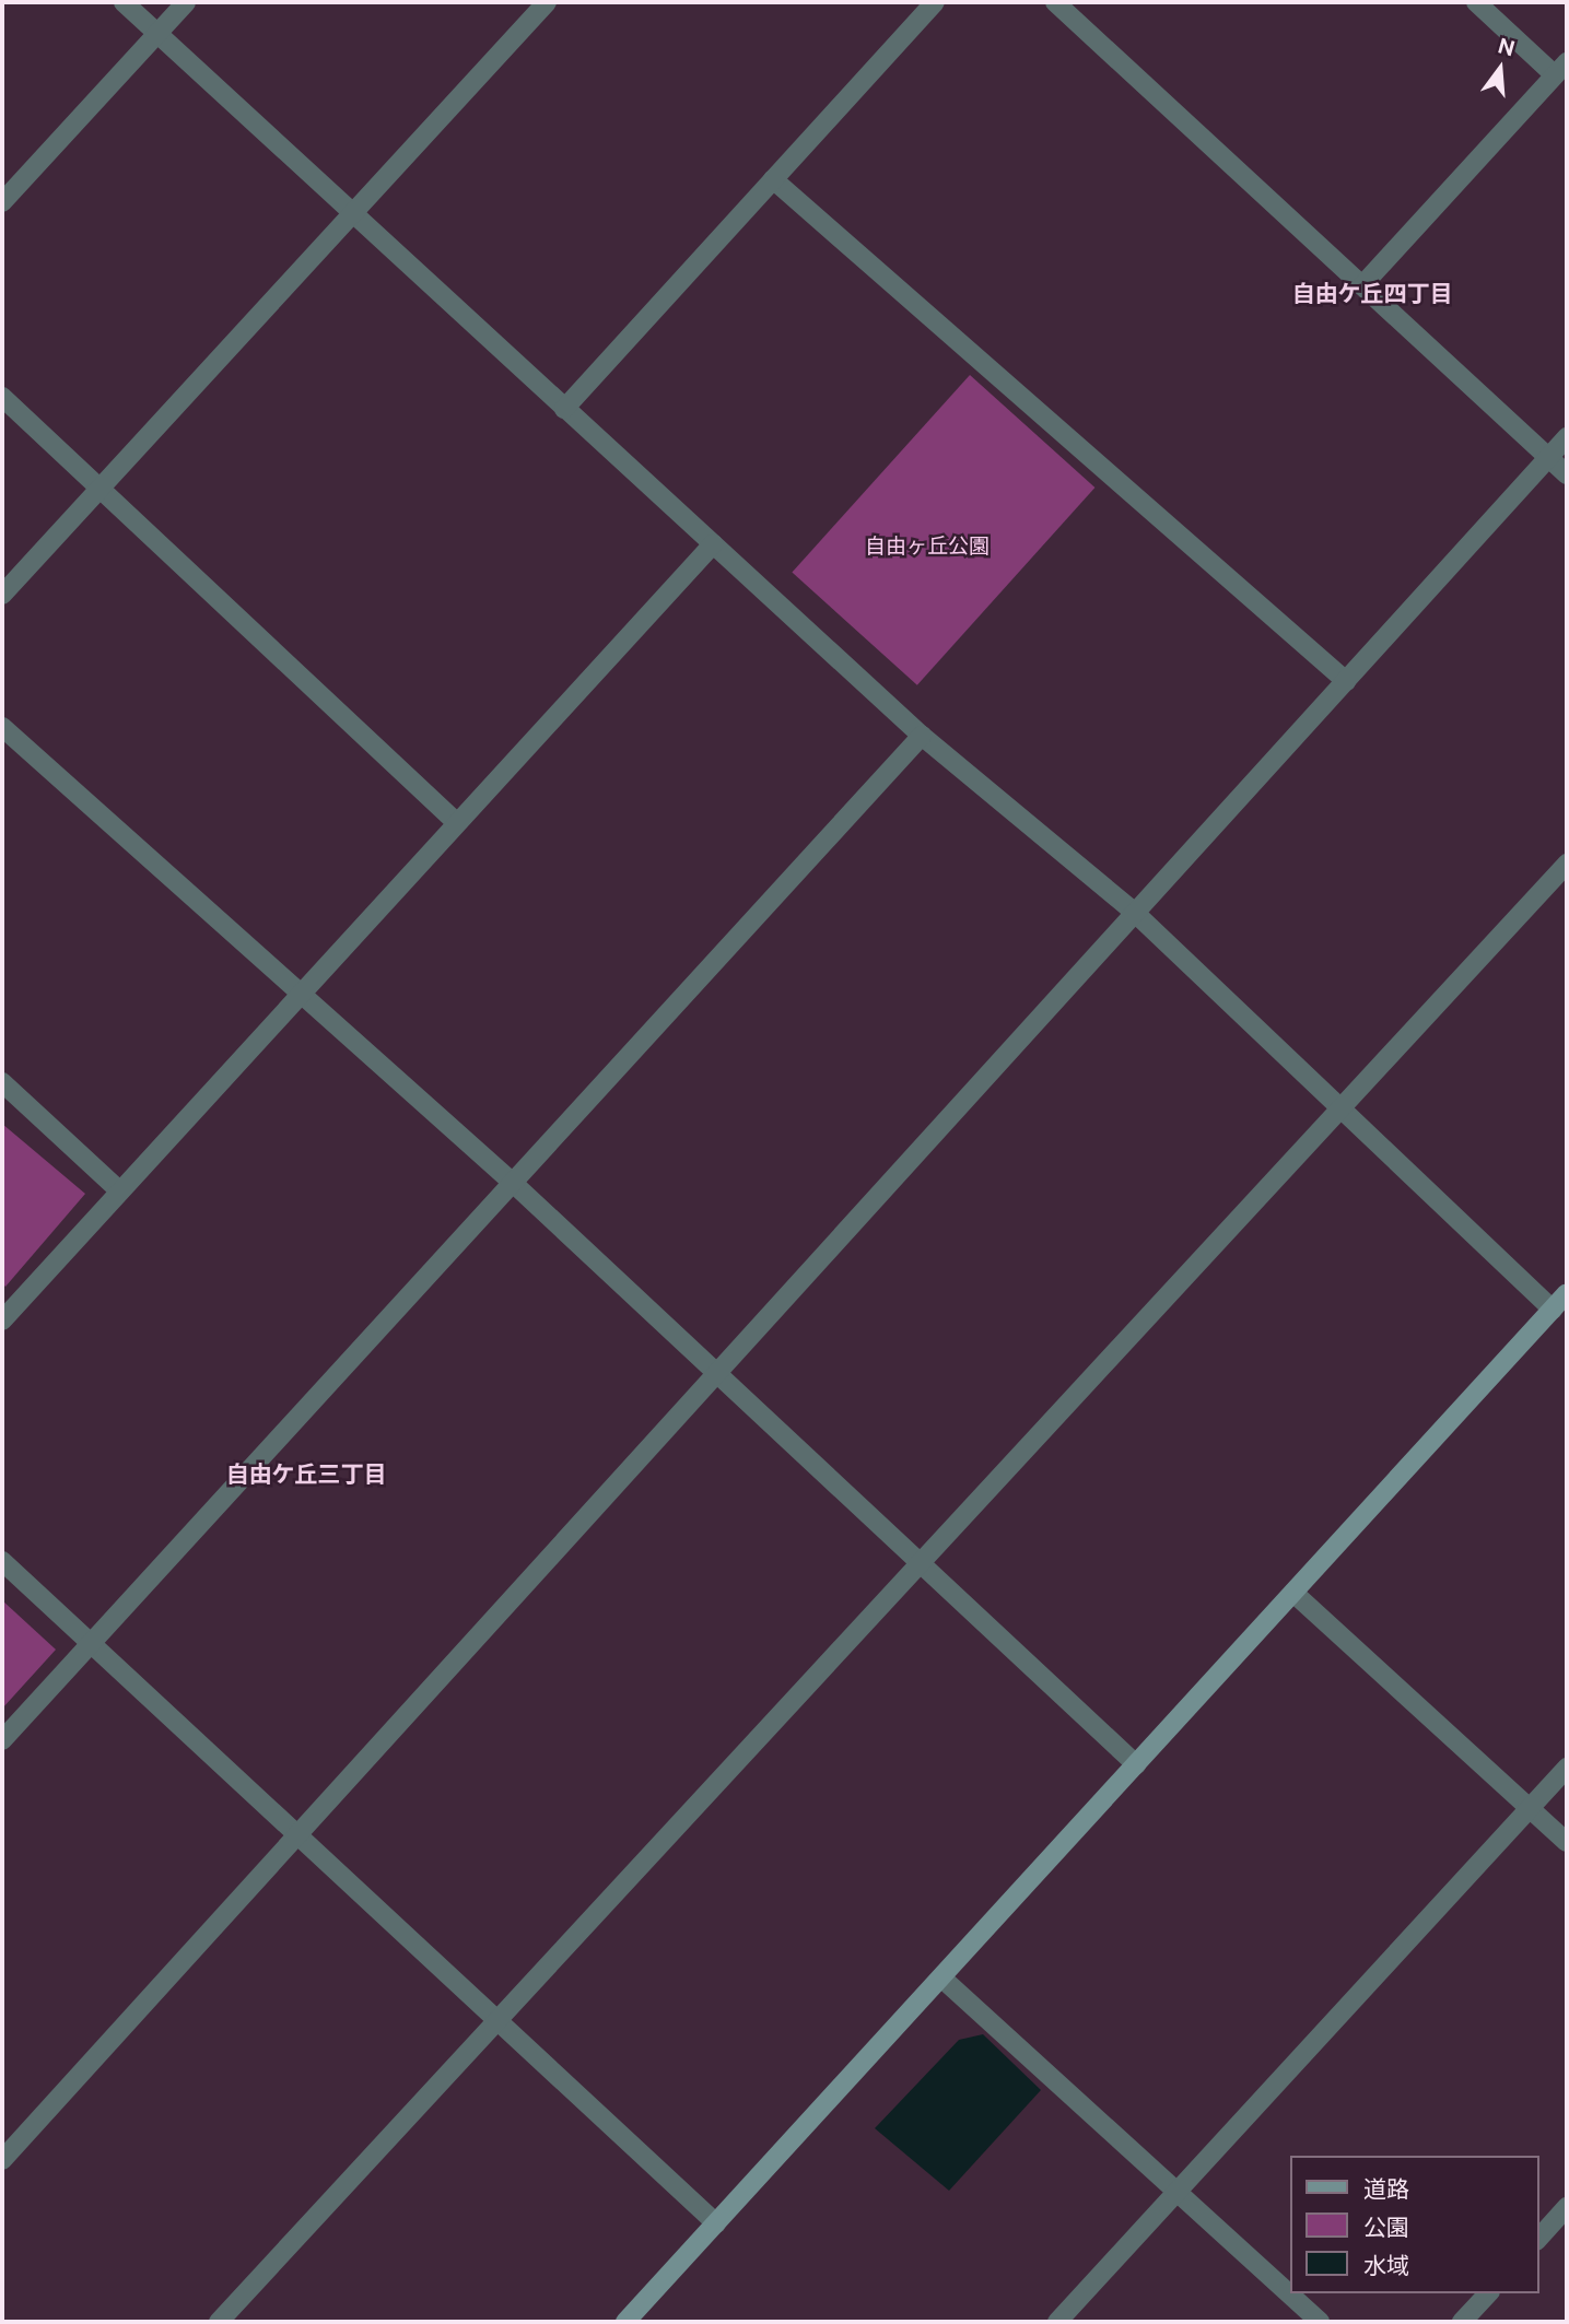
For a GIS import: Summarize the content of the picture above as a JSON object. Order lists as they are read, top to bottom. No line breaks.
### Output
{"districts":["自由ケ丘四丁目","自由ケ丘三丁目"],"parks":["自由ヶ丘公園"],"legend":["道路","公園","水域"],"north":"top"}
